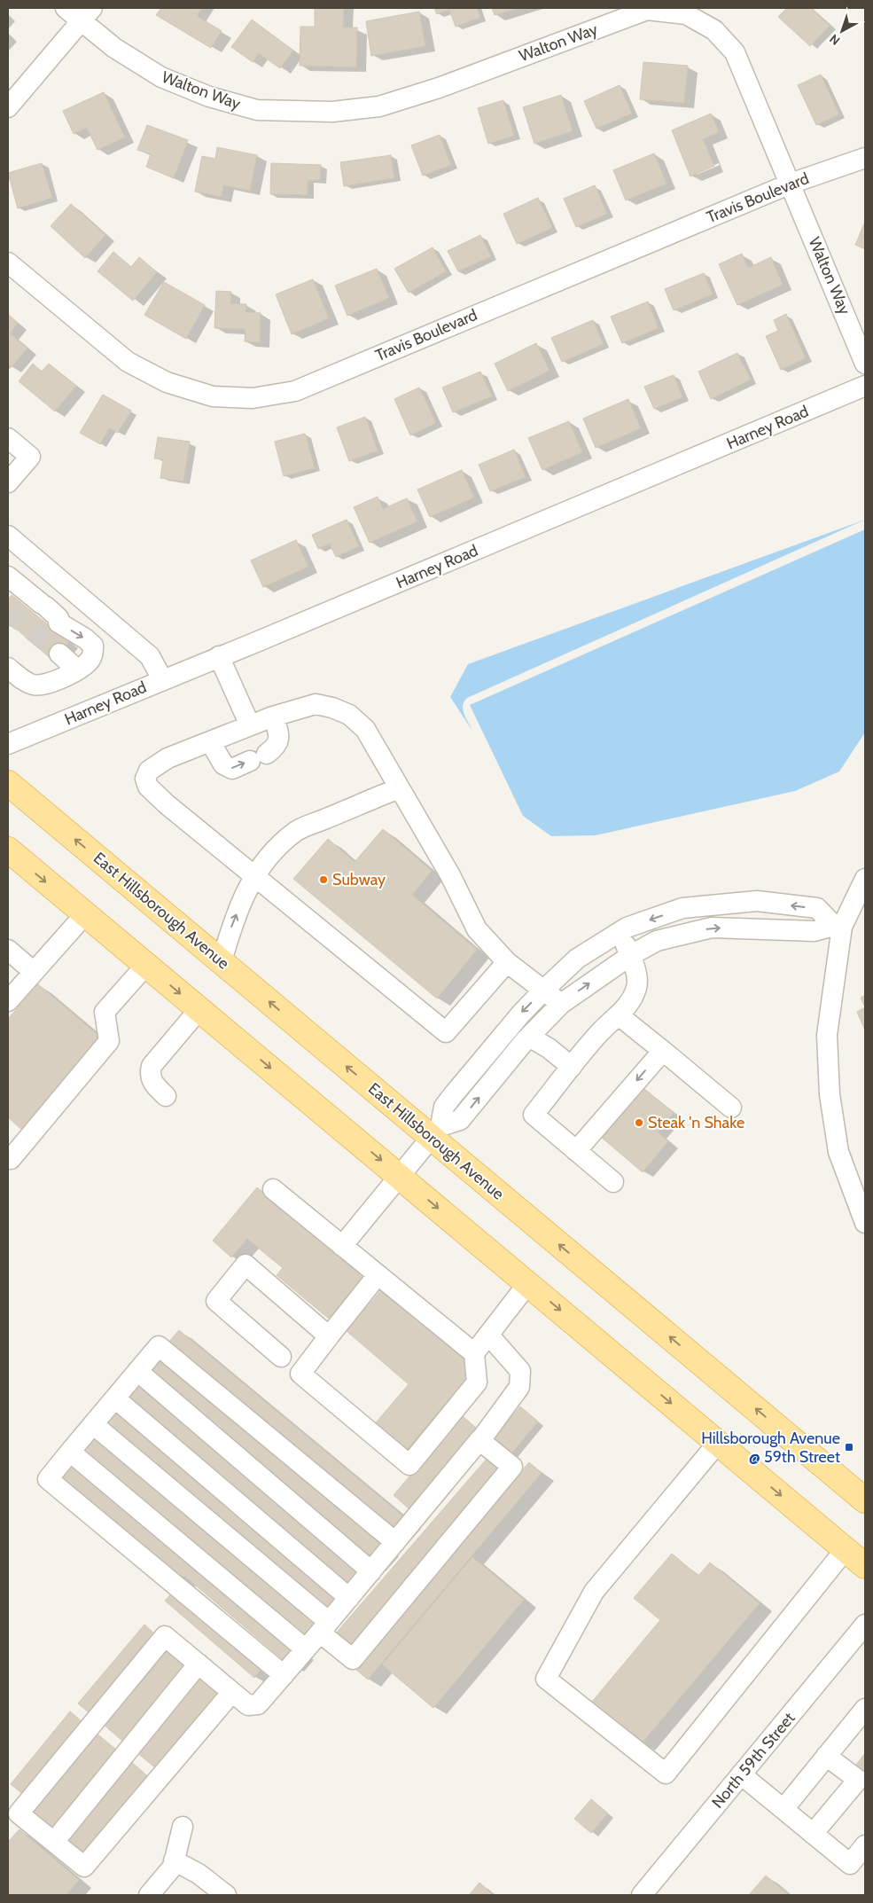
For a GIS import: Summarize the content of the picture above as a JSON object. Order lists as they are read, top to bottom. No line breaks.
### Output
{"streets":{"main road":["East Hillsborough Avenue"],"street":["Walton Way","Travis Boulevard","Harney Road","North 59th Street"]},"crossings":[["Walton Way","Travis Boulevard"]],"places":{"other":["Subway","Steak 'n Shake"],"transit":["Hillsborough Avenue @ 59th Street"]},"north":"bottom left"}
